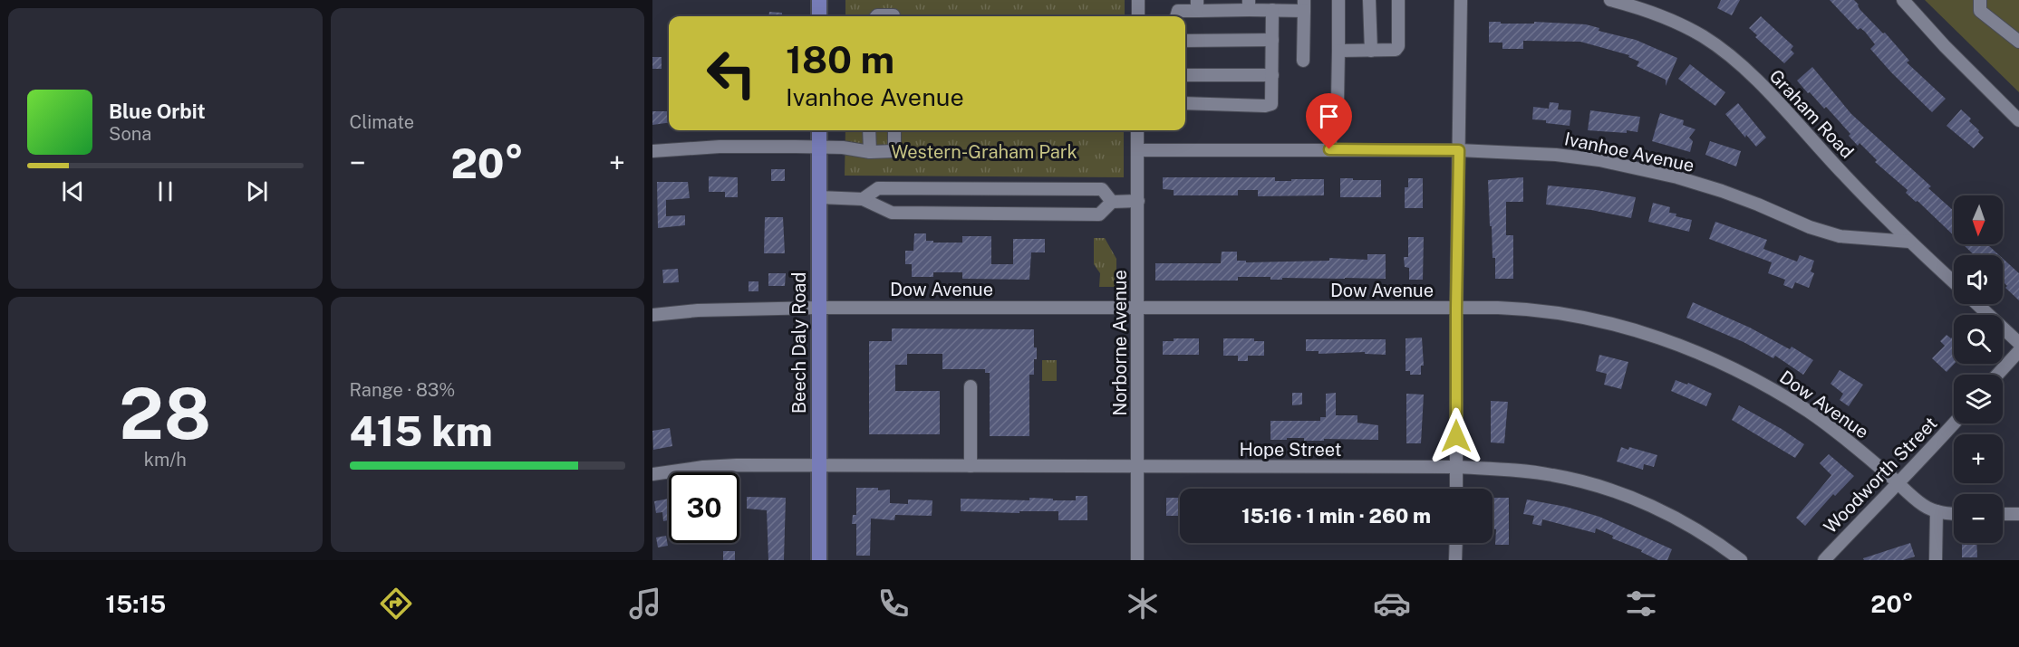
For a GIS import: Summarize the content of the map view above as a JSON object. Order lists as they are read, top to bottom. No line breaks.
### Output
{"streets":{"main road":["Beech Daly Road"],"street":["Graham Road","Ivanhoe Avenue","Dow Avenue","Norborne Avenue","Hope Street","Woodworth Street"]},"crossings":[["Graham Road","Ivanhoe Avenue"],["Ivanhoe Avenue","Norborne Avenue"],["Dow Avenue","Beech Daly Road"],["Dow Avenue","Norborne Avenue"],["Dow Avenue","Woodworth Street"],["Beech Daly Road","Hope Street"],["Norborne Avenue","Hope Street"]],"parks":["Western-Graham Park"],"north":"bottom","page":{"tile":["Climate",["28","km/h"],["Range · 83%","415 km"]],"turn":["180 m","Ivanhoe Avenue"],"song":["Blue Orbit","Sona"],"heat":["−","20°","+"],"map_buttons":["+","−"],"limit":"30","trip":"15:16 · 1 min · 260 m","tabs":["15:15","20°"]}}
